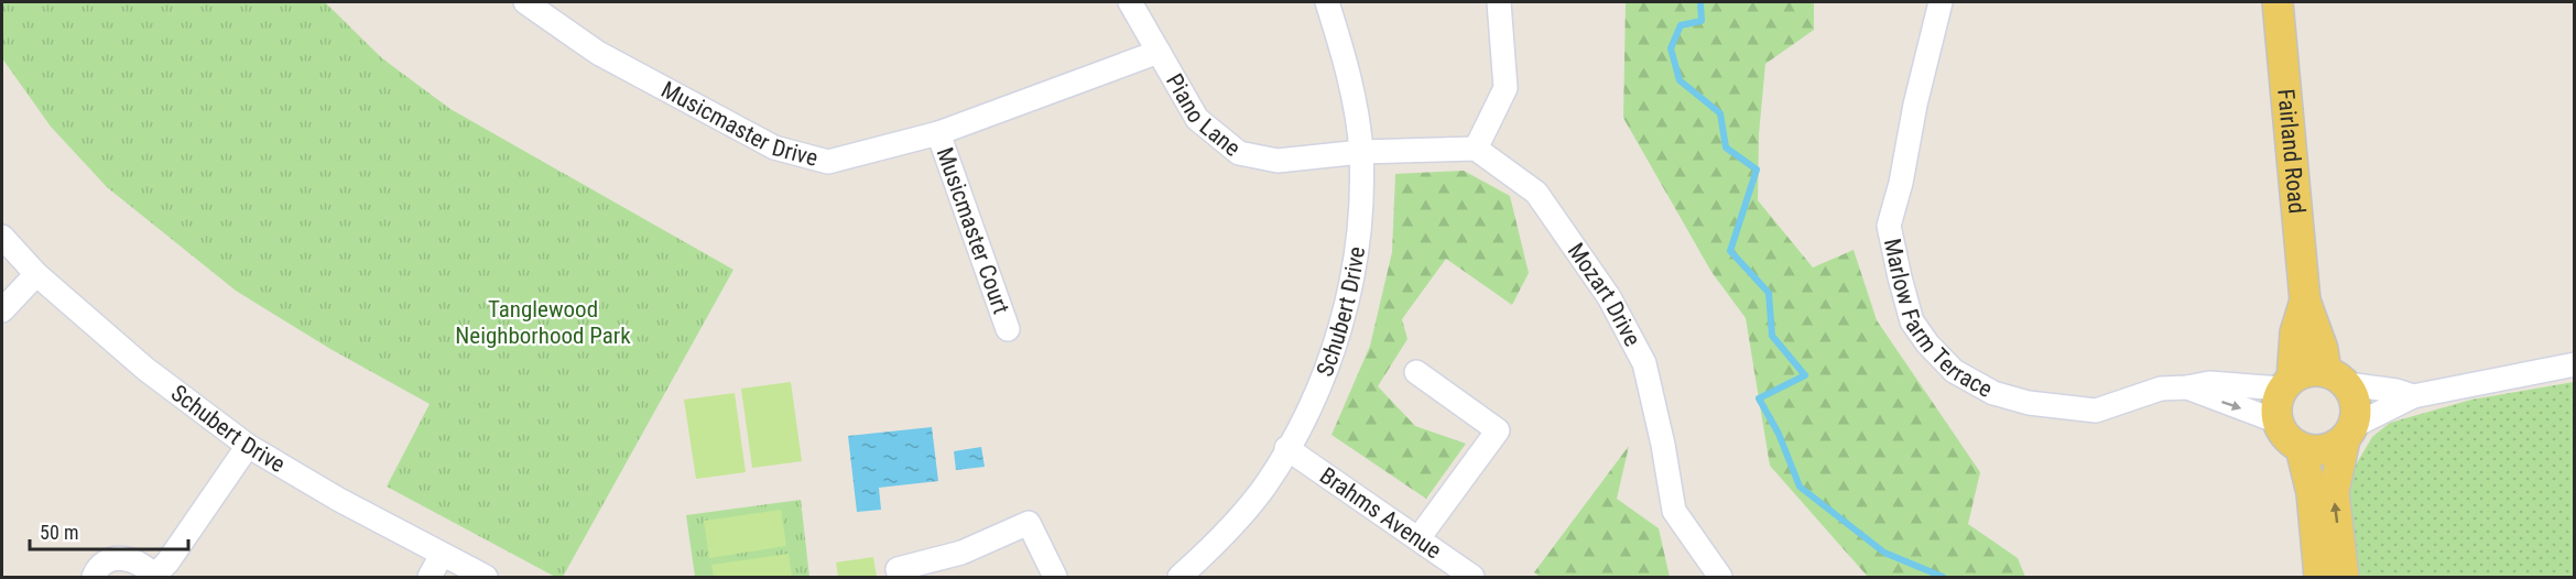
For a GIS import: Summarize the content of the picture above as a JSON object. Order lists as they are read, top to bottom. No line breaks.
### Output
{"streets":{"main road":["Fairland Road"],"street":["Piano Lane","Musicmaster Drive","Musicmaster Court","Mozart Drive","Schubert Drive","Marlow Farm Terrace","Brahms Avenue"]},"crossings":[["Piano Lane","Musicmaster Drive"],["Piano Lane","Schubert Drive"],["Musicmaster Drive","Musicmaster Court"],["Fairland Road","Marlow Farm Terrace"],["Schubert Drive","Brahms Avenue"]],"parks":["Tanglewood Neighborhood Park"],"scale_bar":"50 m"}
